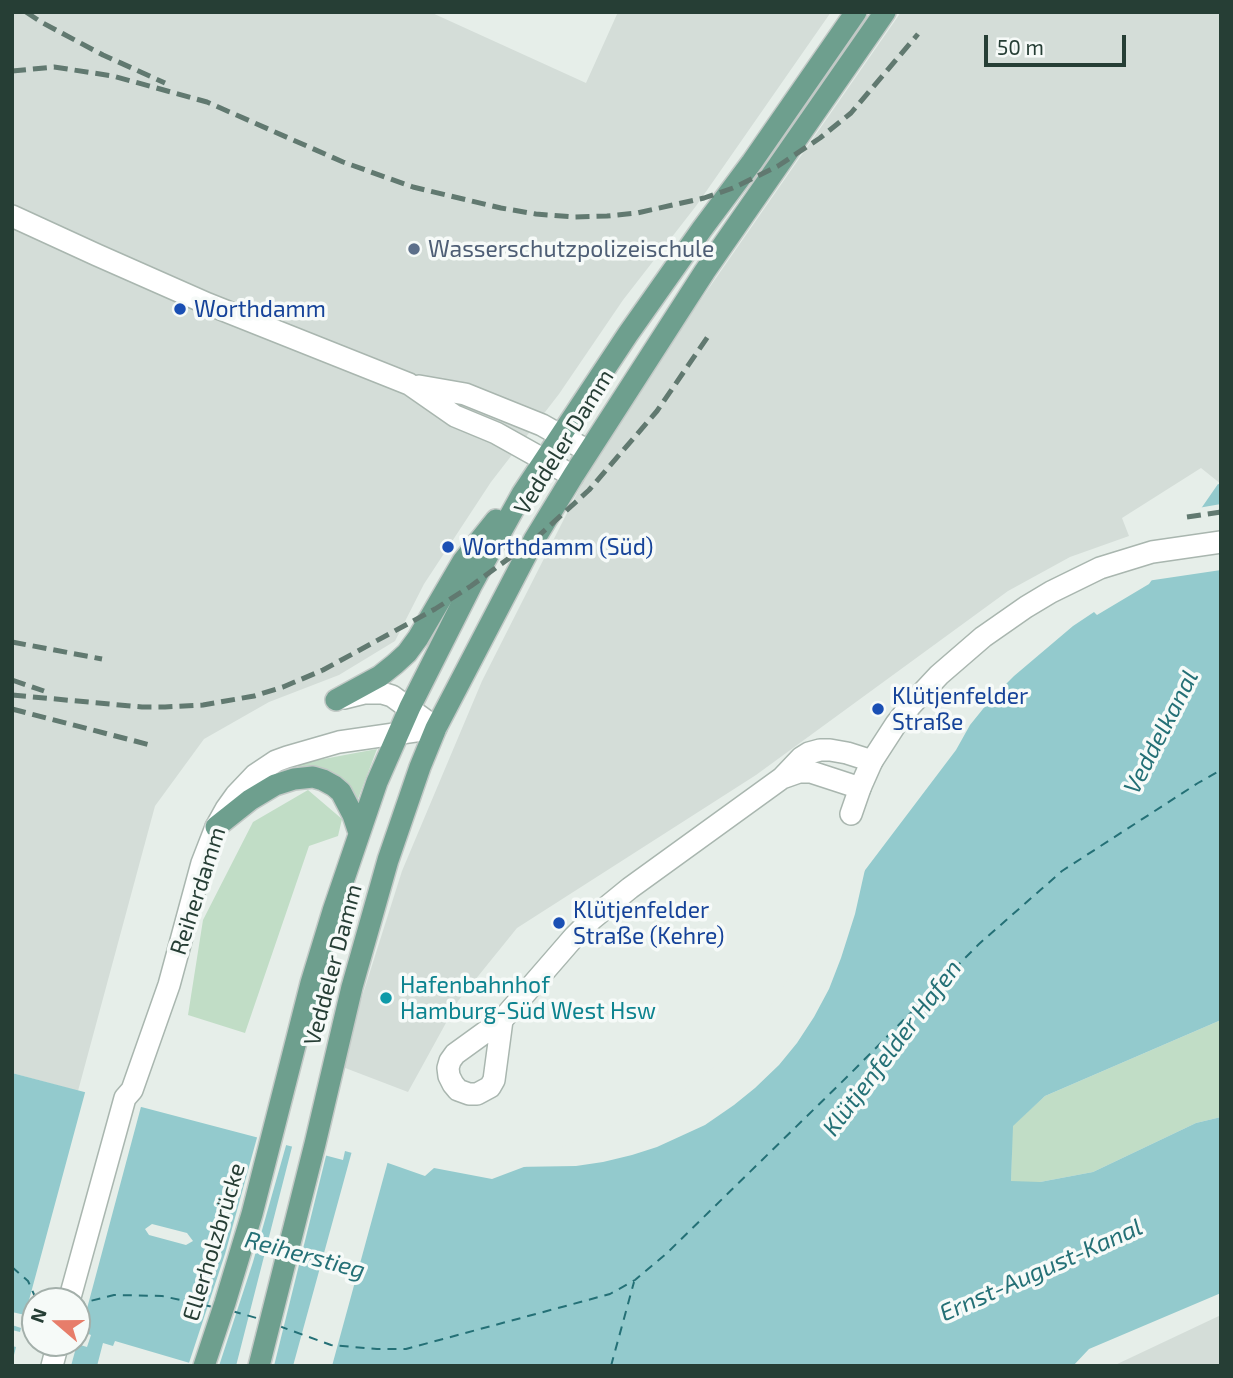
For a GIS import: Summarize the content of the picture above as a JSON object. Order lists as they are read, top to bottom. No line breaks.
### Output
{"streets":{"main road":["Veddeler Damm","Ellerholzbrücke"],"street":["Reiherdamm"]},"crossings":[["Veddeler Damm","Reiherdamm"],["Veddeler Damm","Ellerholzbrücke"]],"water":["Veddelkanal","Klütjenfelder Hafen","Reiherstieg","Ernst-August-Kanal"],"places":["Wasserschutzpolizeischule","Worthdamm","Worthdamm (Süd)","Klütjenfelder Straße","Klütjenfelder Straße (Kehre)","Hafenbahnhof Hamburg-Süd West Hsw"],"scale_bar":"50 m","north":"left"}
